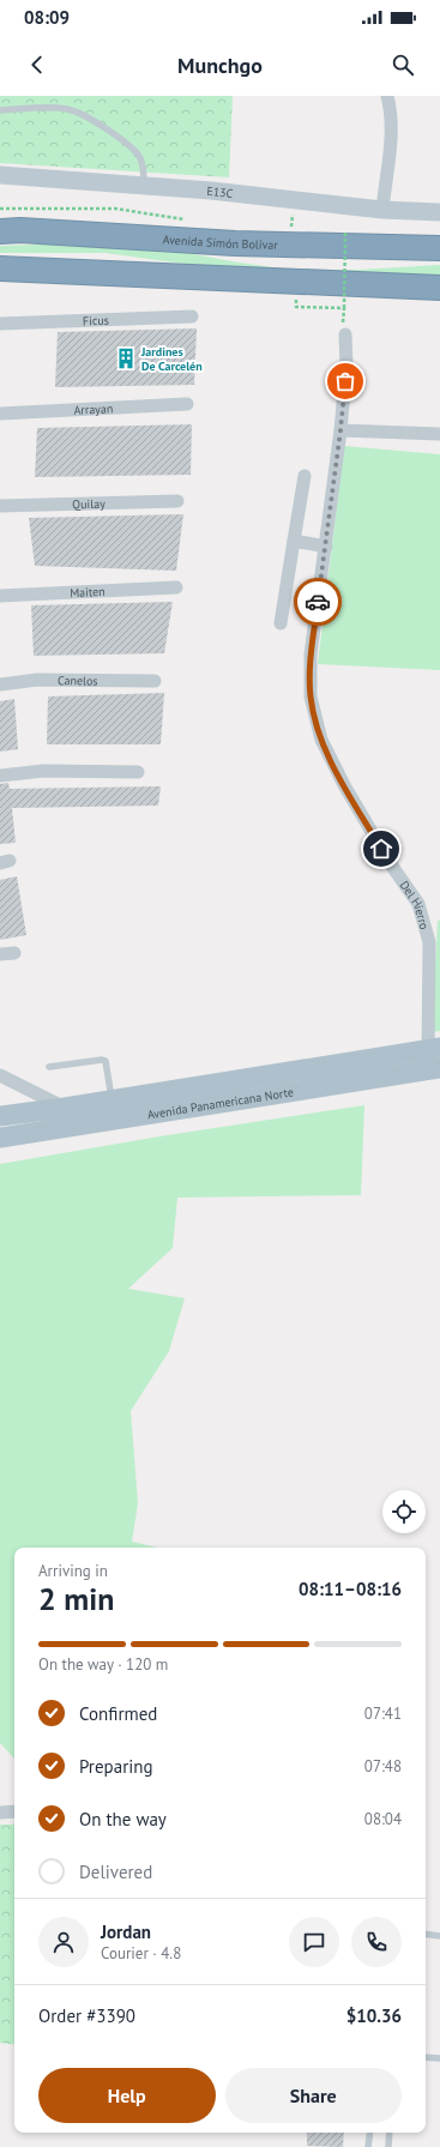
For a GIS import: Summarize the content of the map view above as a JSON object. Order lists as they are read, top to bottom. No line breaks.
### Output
{"streets":{"highway":["Avenida Simón Bolívar"],"main road":["Avenida Panamericana Norte"],"street":["E13C","Ficus","Arrayan","Quilay","Maiten","Canelos","Del Hierro"]},"crossings":[["Del Hierro","Avenida Panamericana Norte"]],"places":{"building":["Jardines De Carcelén"]},"page":{"status":"08:09","header":"Munchgo","heading":["2 min","Arriving in","08:11–08:16"],"panel":["Jordan","Courier · 4.8","Order #3390","$10.36"],"bar":"On the way · 120 m","list":[["Confirmed","07:41"],["Preparing","07:48"],["On the way","08:04"],"Delivered"],"buttons":["Help","Share"]}}
